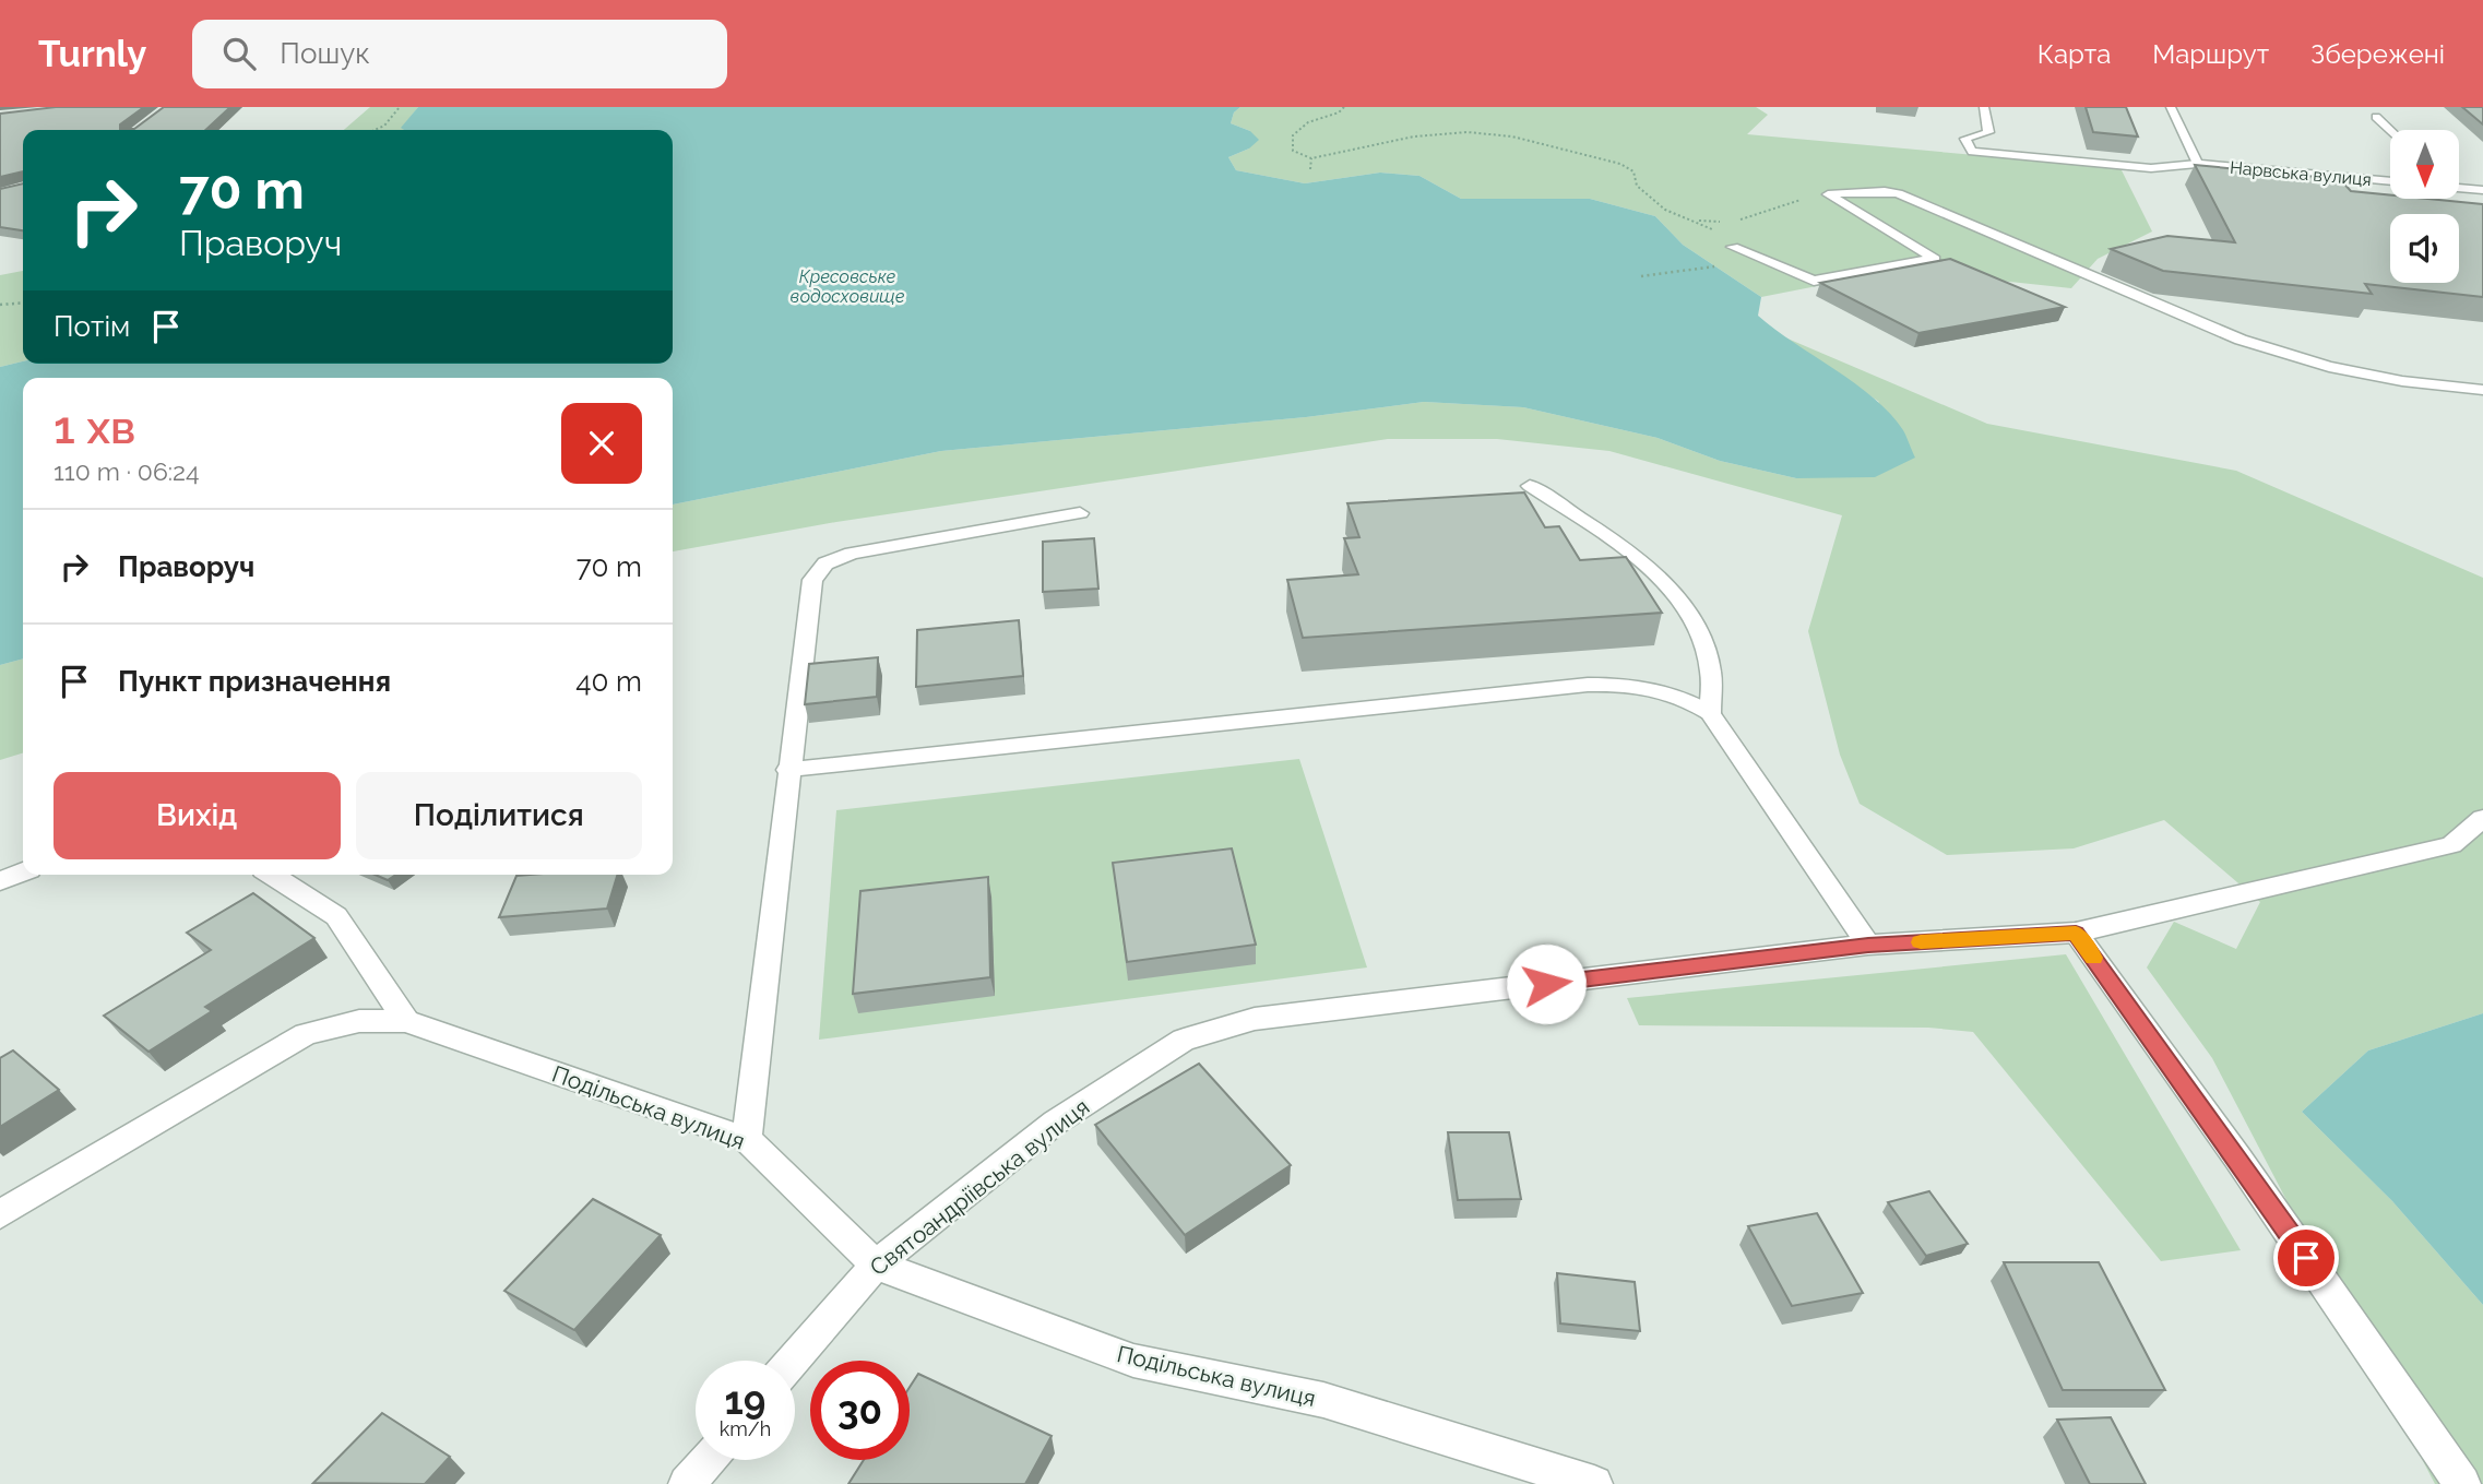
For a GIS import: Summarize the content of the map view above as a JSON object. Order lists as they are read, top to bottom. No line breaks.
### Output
{"streets":{"street":["Нарвська вулиця","Подільська вулиця","Святоандріївська вулиця"]},"crossings":[["Подільська вулиця","Святоандріївська вулиця"]],"water":["Кресовське водосховище"],"north":"bottom","page":{"header":"Turnly","search":"Пошук","nav":["Карта","Маршрут","Збережені"],"turn":["70 m","Праворуч"],"then":"Потім","heading":["1 хв","110 m · 06:24"],"list":[{"name":"Праворуч","value":"70 m"},{"name":"Пункт призначення","value":"40 m"}],"buttons":["Вихід","Поділитися"],"speed":"19 km/h","limit":"30"}}
